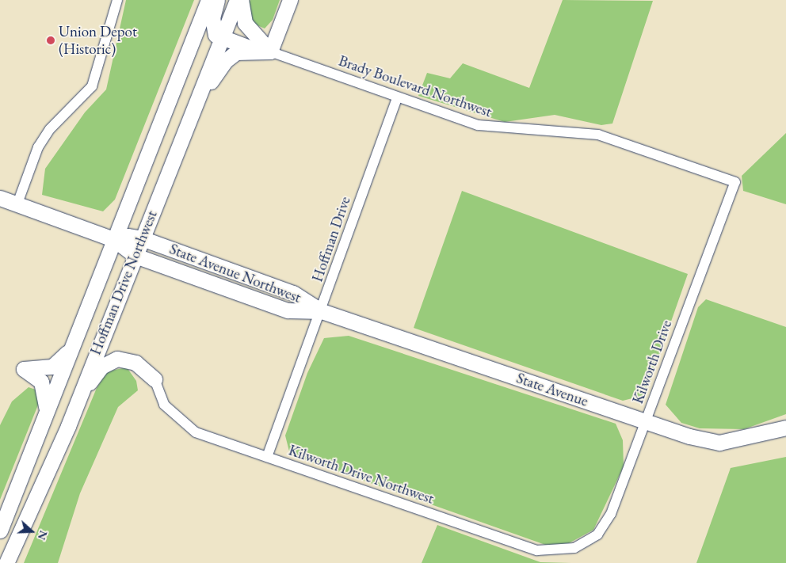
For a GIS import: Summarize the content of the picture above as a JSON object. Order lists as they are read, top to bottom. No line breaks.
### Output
{"streets":{"main road":["State Avenue Northwest","Hoffman Drive Northwest","State Avenue"],"street":["Brady Boulevard Northwest","Hoffman Drive","Kilworth Drive","Kilworth Drive Northwest"]},"crossings":[["Brady Boulevard Northwest","Hoffman Drive"],["Brady Boulevard Northwest","Kilworth Drive"],["Hoffman Drive","State Avenue Northwest"],["Hoffman Drive","State Avenue"],["Hoffman Drive","Kilworth Drive Northwest"],["State Avenue Northwest","Hoffman Drive Northwest"],["State Avenue Northwest","State Avenue"],["Kilworth Drive","State Avenue"],["Kilworth Drive","Kilworth Drive Northwest"]],"places":["Union Depot (Historic)"],"north":"right"}
